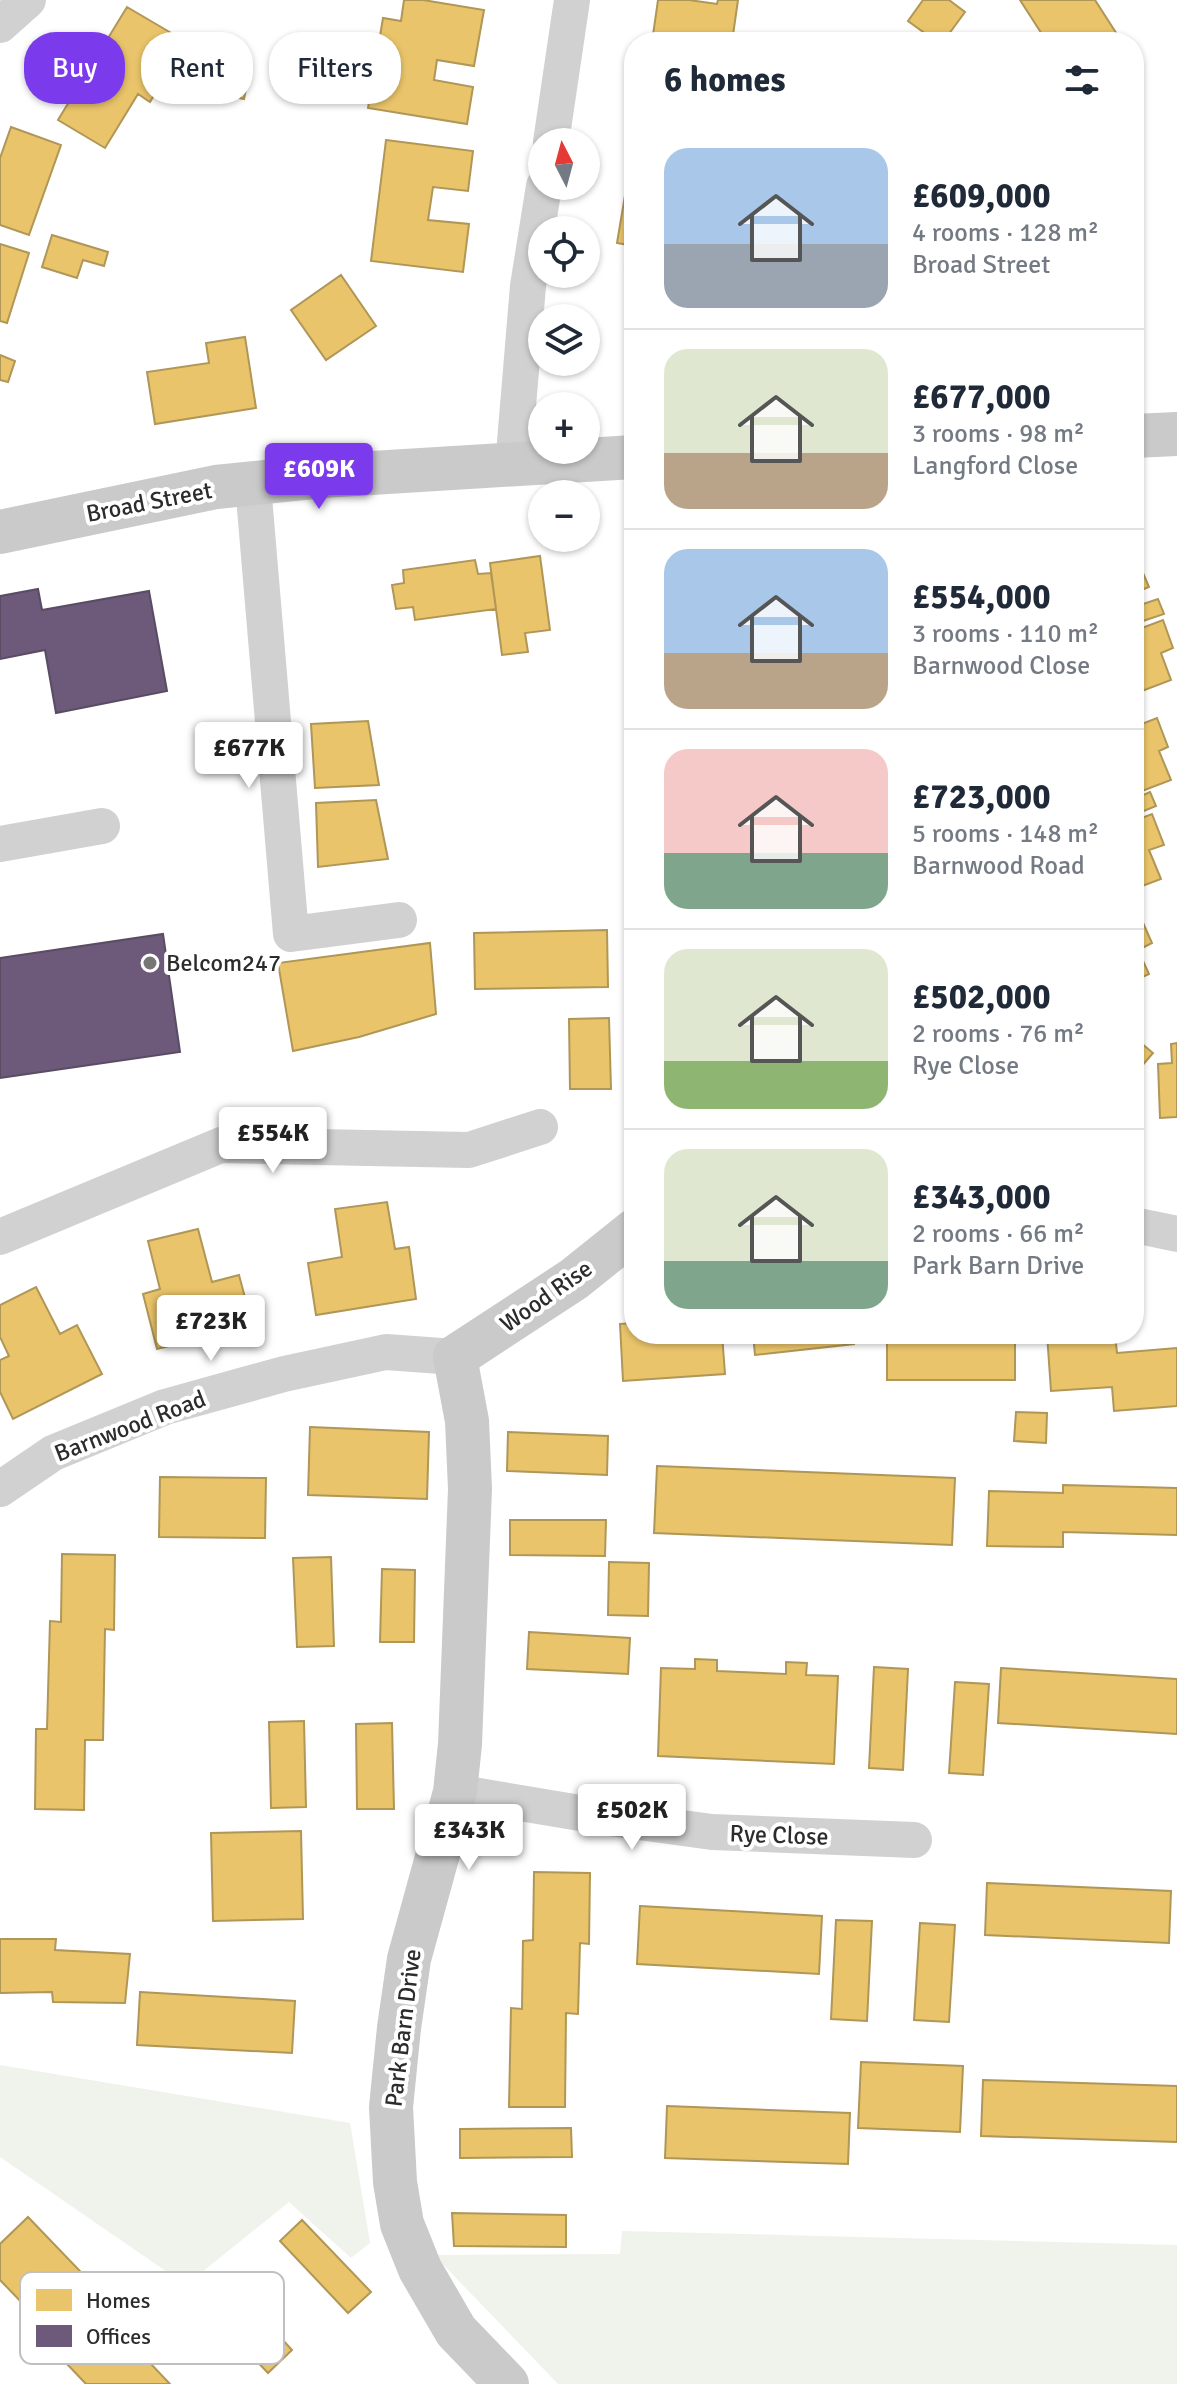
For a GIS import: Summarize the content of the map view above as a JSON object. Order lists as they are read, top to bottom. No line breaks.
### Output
{"streets":{"street":["Broad Street","Wood Rise","Barnwood Road","Rye Close","Park Barn Drive"]},"crossings":[["Wood Rise","Barnwood Road"],["Wood Rise","Park Barn Drive"],["Barnwood Road","Park Barn Drive"],["Rye Close","Park Barn Drive"]],"places":["Belcom247"],"legend":["Homes","Offices"],"north":"top","page":{"chip":["Buy","Rent","Filters"],"heading":"6 homes","map_buttons":["+","−"],"list":[{"name":"£609,000","note":"4 rooms · 128 m² · Broad Street"},{"name":"£677,000","note":"3 rooms · 98 m² · Langford Close"},{"name":"£554,000","note":"3 rooms · 110 m² · Barnwood Close"},{"name":"£723,000","note":"5 rooms · 148 m² · Barnwood Road"},{"name":"£502,000","note":"2 rooms · 76 m² · Rye Close"},{"name":"£343,000","note":"2 rooms · 66 m² · Park Barn Drive"}],"price":["£609K","£677K","£554K","£723K","£502K","£343K"]}}
